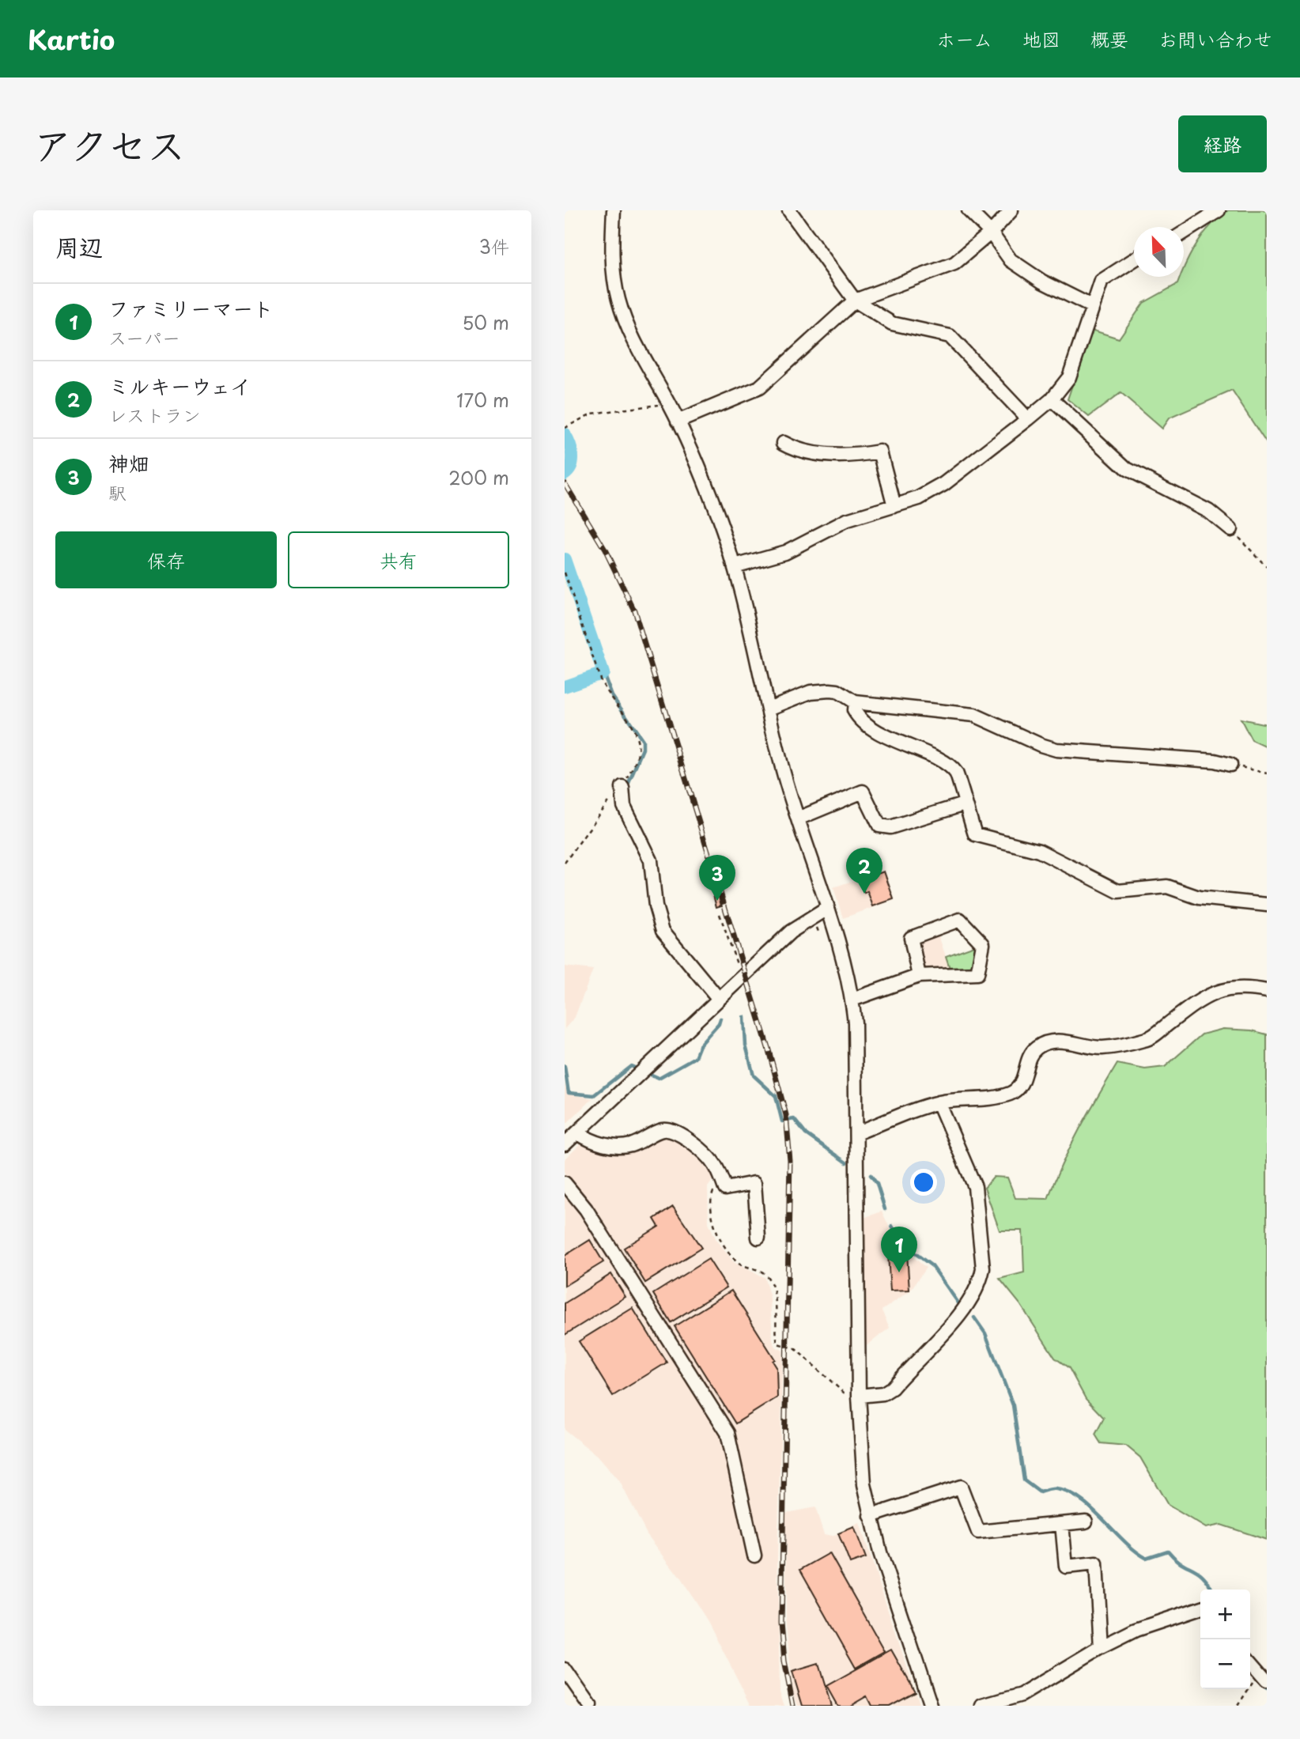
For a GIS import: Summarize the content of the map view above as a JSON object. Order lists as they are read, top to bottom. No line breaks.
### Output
{"north":"top left","page":{"header":"Kartio","nav":["ホーム","地図","概要","お問い合わせ"],"title":"アクセス","buttons":["経路",["保存","共有"]],"heading":["周辺","3件"],"list":[{"mark":"1","name":"ファミリーマート","note":"スーパー","value":"50 m"},{"mark":"2","name":"ミルキーウェイ","note":"レストラン","value":"170 m"},{"mark":"3","name":"神畑","note":"駅","value":"200 m"}],"pins":["2","3","1"],"map_buttons":["+","−"]}}
